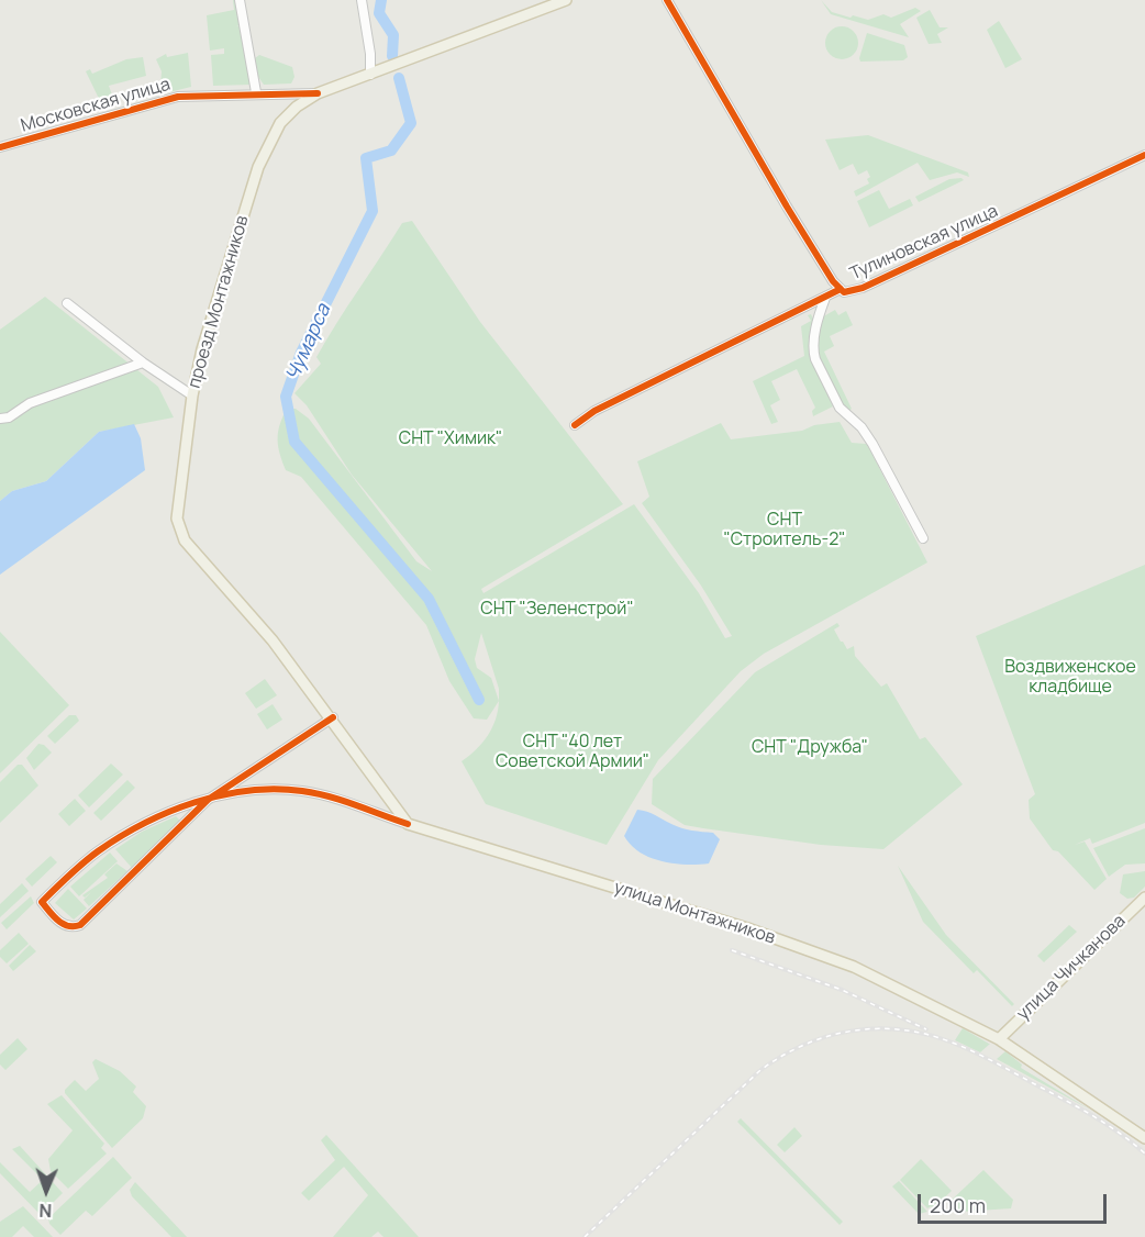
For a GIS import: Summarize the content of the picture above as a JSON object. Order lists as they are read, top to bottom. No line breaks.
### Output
{"streets":{"main road":["Московская улица","проезд Монтажников","улица Монтажников","улица Чичканова"],"street":["Тулиновская улица"]},"crossings":[["Московская улица","проезд Монтажников"],["проезд Монтажников","улица Монтажников"],["улица Монтажников","улица Чичканова"]],"water":["Чумарса"],"parks":["СНТ \"Химик\"","СНТ \"Строитель-2\"","СНТ \"Зеленстрой\"","Воздвиженское кладбище","СНТ \"40 лет Советской Армии\"","СНТ \"Дружба\""],"scale_bar":"200 m","north":"bottom"}
